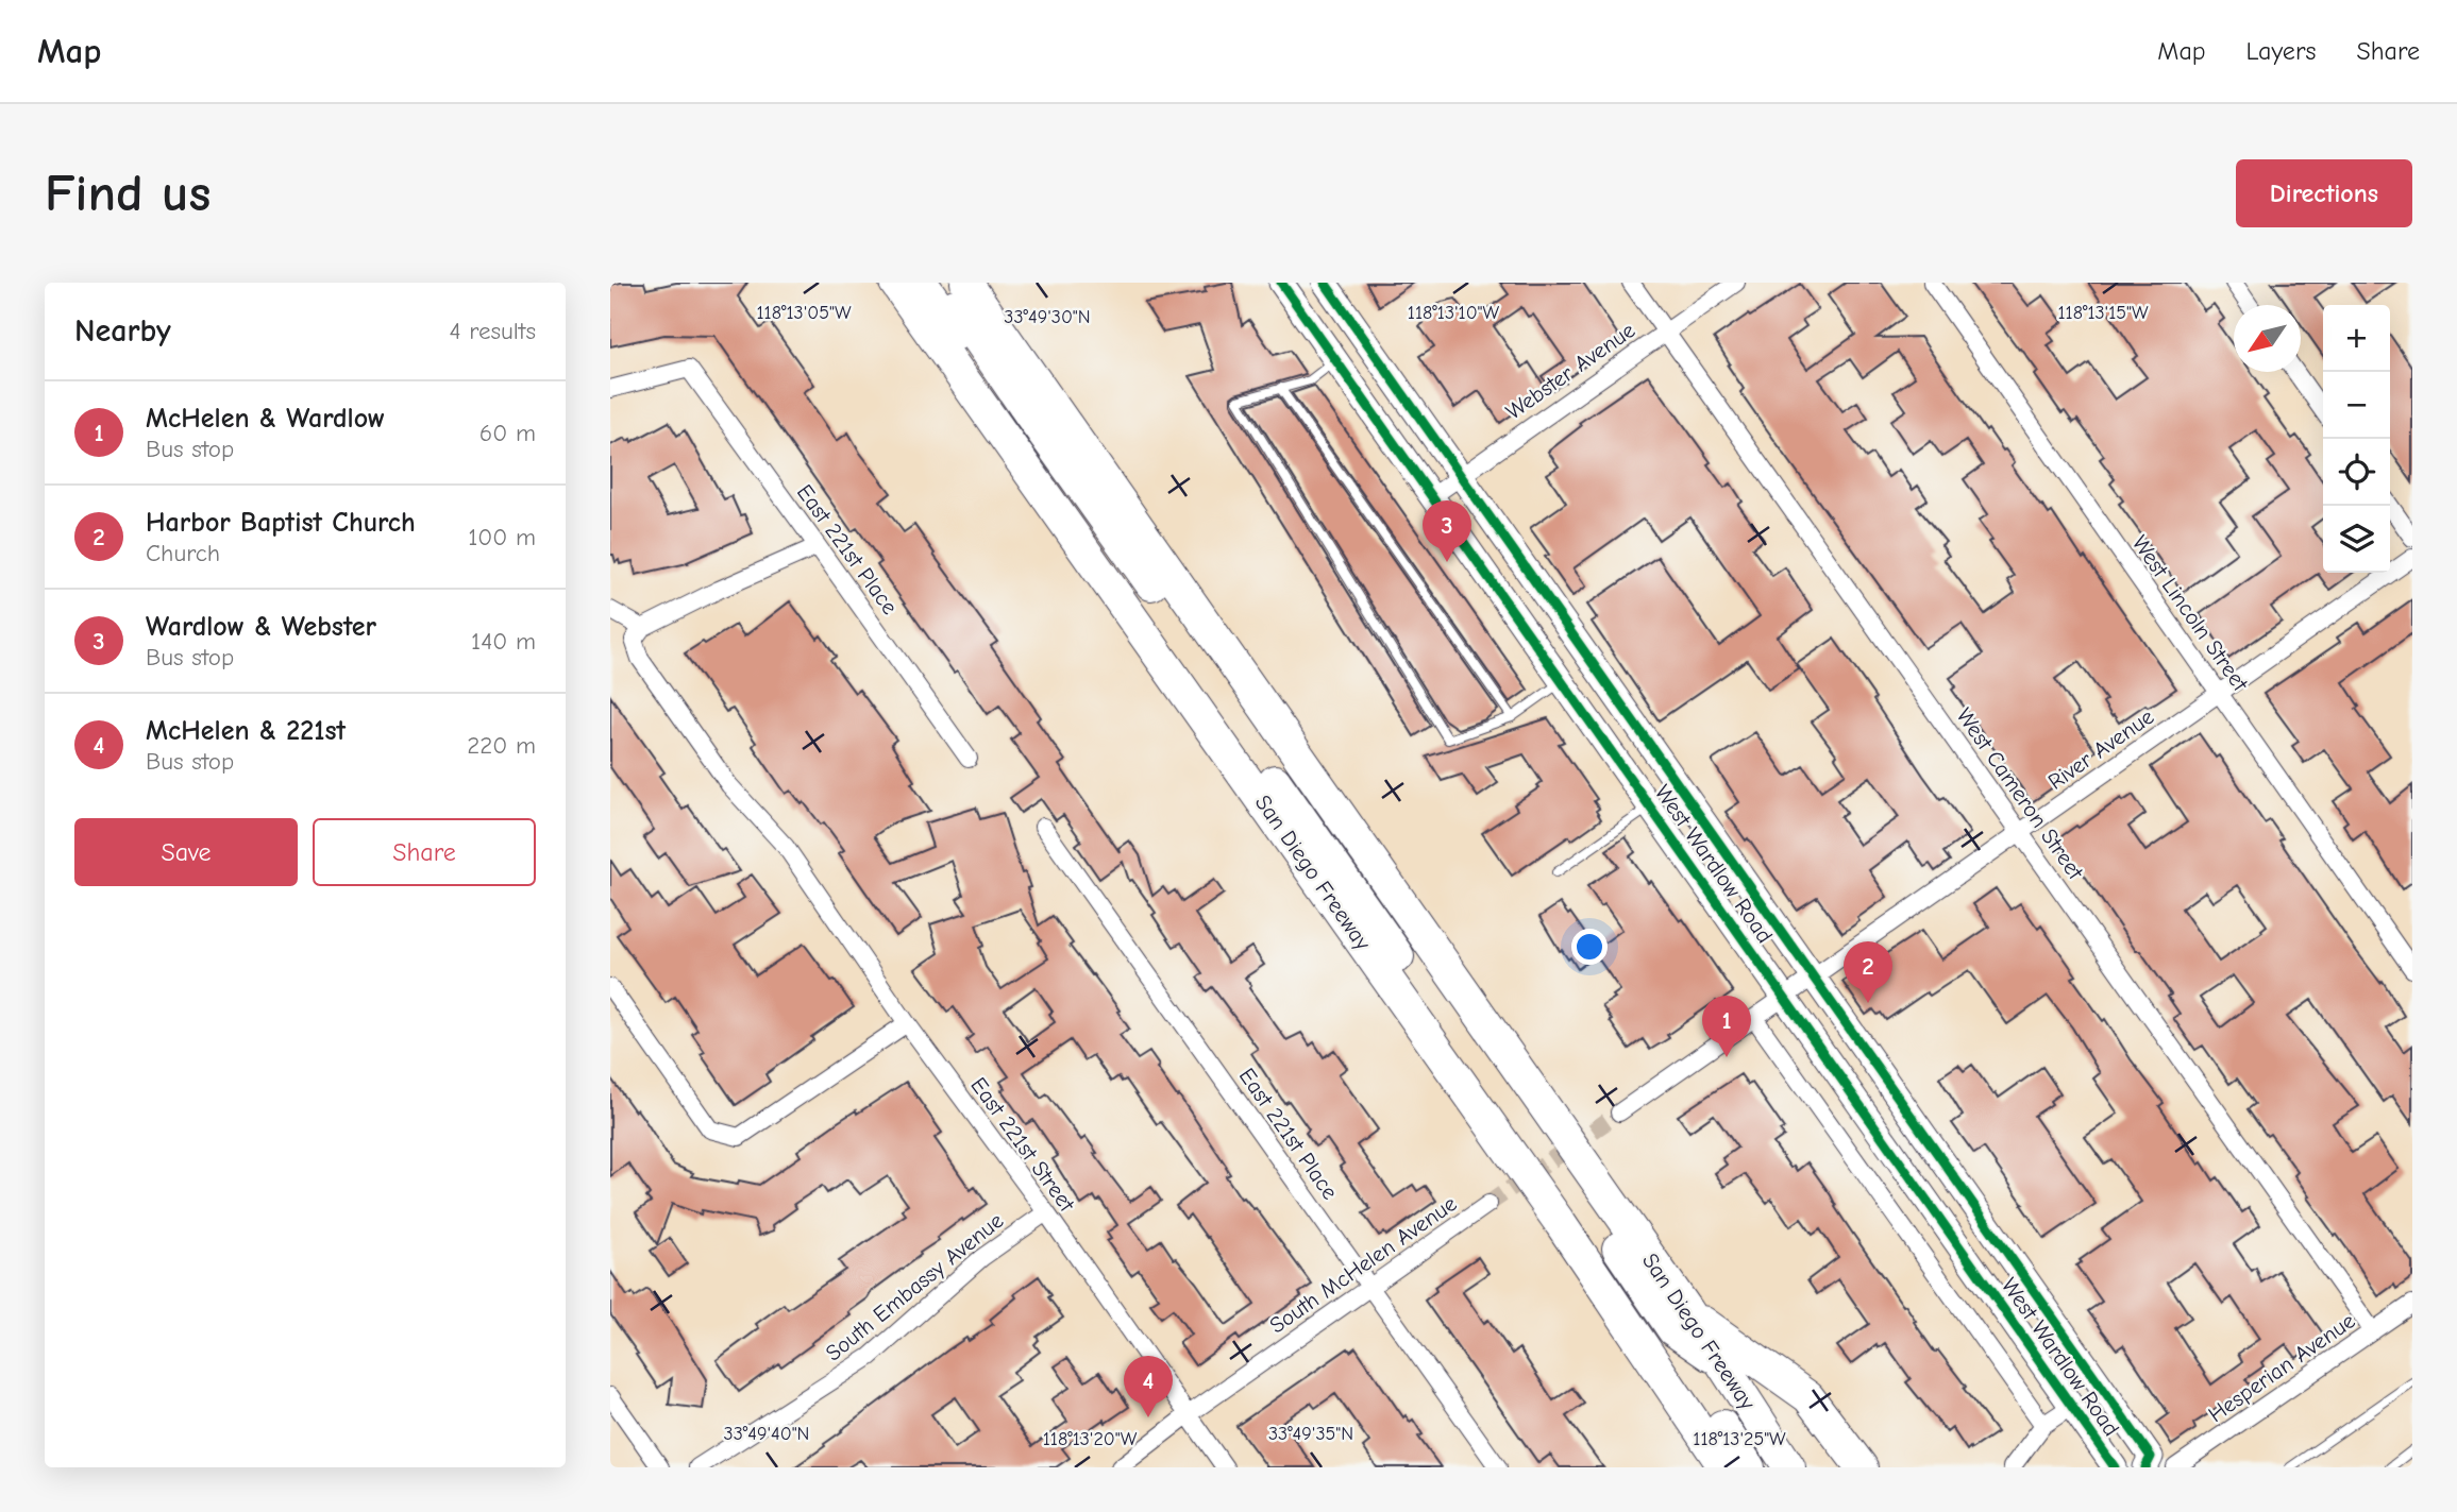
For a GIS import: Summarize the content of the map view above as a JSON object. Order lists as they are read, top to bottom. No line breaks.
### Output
{"streets":{"highway":["San Diego Freeway"],"main road":["West Wardlow Road"],"street":["Webster Avenue","East 221st Place","West Lincoln Street","River Avenue","West Cameron Street","East 221st Street","South McHelen Avenue","South Embassy Avenue","Hesperian Avenue"]},"crossings":[["Webster Avenue","West Cameron Street"],["Webster Avenue","West Wardlow Road"],["East 221st Place","South McHelen Avenue"],["West Lincoln Street","River Avenue"],["River Avenue","West Cameron Street"],["River Avenue","West Wardlow Road"],["West Cameron Street","Hesperian Avenue"],["East 221st Street","South McHelen Avenue"],["East 221st Street","South Embassy Avenue"]],"north":"bottom left","page":{"header":"Map","nav":["Map","Layers","Share"],"buttons":["Directions",["Save","Share"]],"title":"Find us","heading":["Nearby","4 results"],"map_buttons":["+","−"],"list":[{"mark":"1","name":"McHelen & Wardlow","note":"Bus stop","value":"60 m"},{"mark":"2","name":"Harbor Baptist Church","note":"Church","value":"100 m"},{"mark":"3","name":"Wardlow & Webster","note":"Bus stop","value":"140 m"},{"mark":"4","name":"McHelen & 221st","note":"Bus stop","value":"220 m"}],"pins":["3","2","1","4"]},"coordinates":["118°13'05\"W","118°13'10\"W","118°13'15\"W","33°49'30\"N","33°49'40\"N","33°49'35\"N","118°13'20\"W","118°13'25\"W"]}
